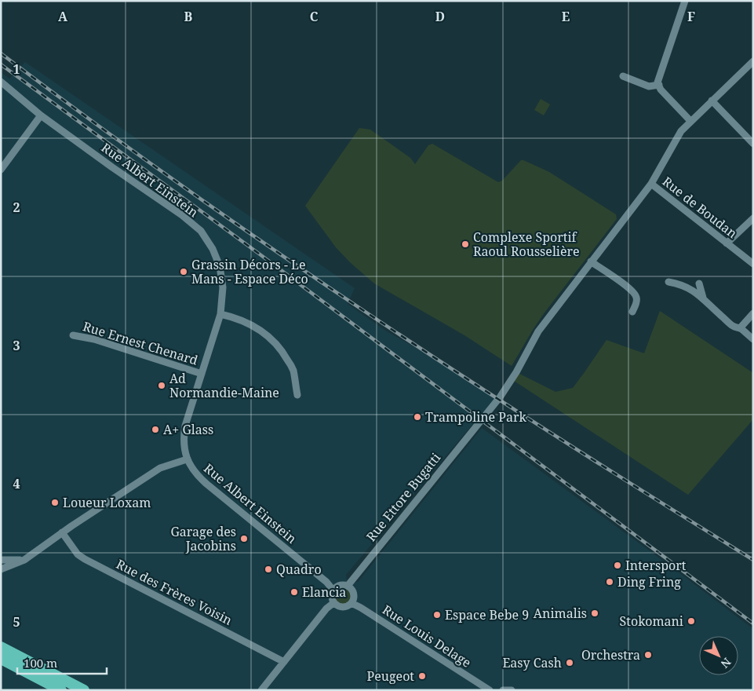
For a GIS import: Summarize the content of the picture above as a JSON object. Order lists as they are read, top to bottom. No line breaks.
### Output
{"streets":{"street":["Rue Albert Einstein","Rue de Boudan","Rue Ernest Chenard","Rue Ettore Bugatti","Rue des Frères Voisin","Rue Louis Delage"]},"crossings":[["Rue Albert Einstein","Rue Ernest Chenard"],["Rue Albert Einstein","Rue Ettore Bugatti"],["Rue Albert Einstein","Rue Louis Delage"],["Rue de Boudan","Rue Ettore Bugatti"],["Rue Ettore Bugatti","Rue Louis Delage"]],"places":["Complexe Sportif Raoul Rousselière","Grassin Décors - Le Mans - Espace Déco","Ad Normandie-Maine","Trampoline Park","A+ Glass","Loueur Loxam","Garage des Jacobins","Intersport","Quadro","Ding Fring","Elancia","Animalis","Espace Bebe 9","Stokomani","Orchestra","Easy Cash","Peugeot"],"scale_bar":"100 m","north":"bottom right","grid":{"columns":["A","B","C","D","E","F"],"rows":["1","2","3","4","5"]}}
